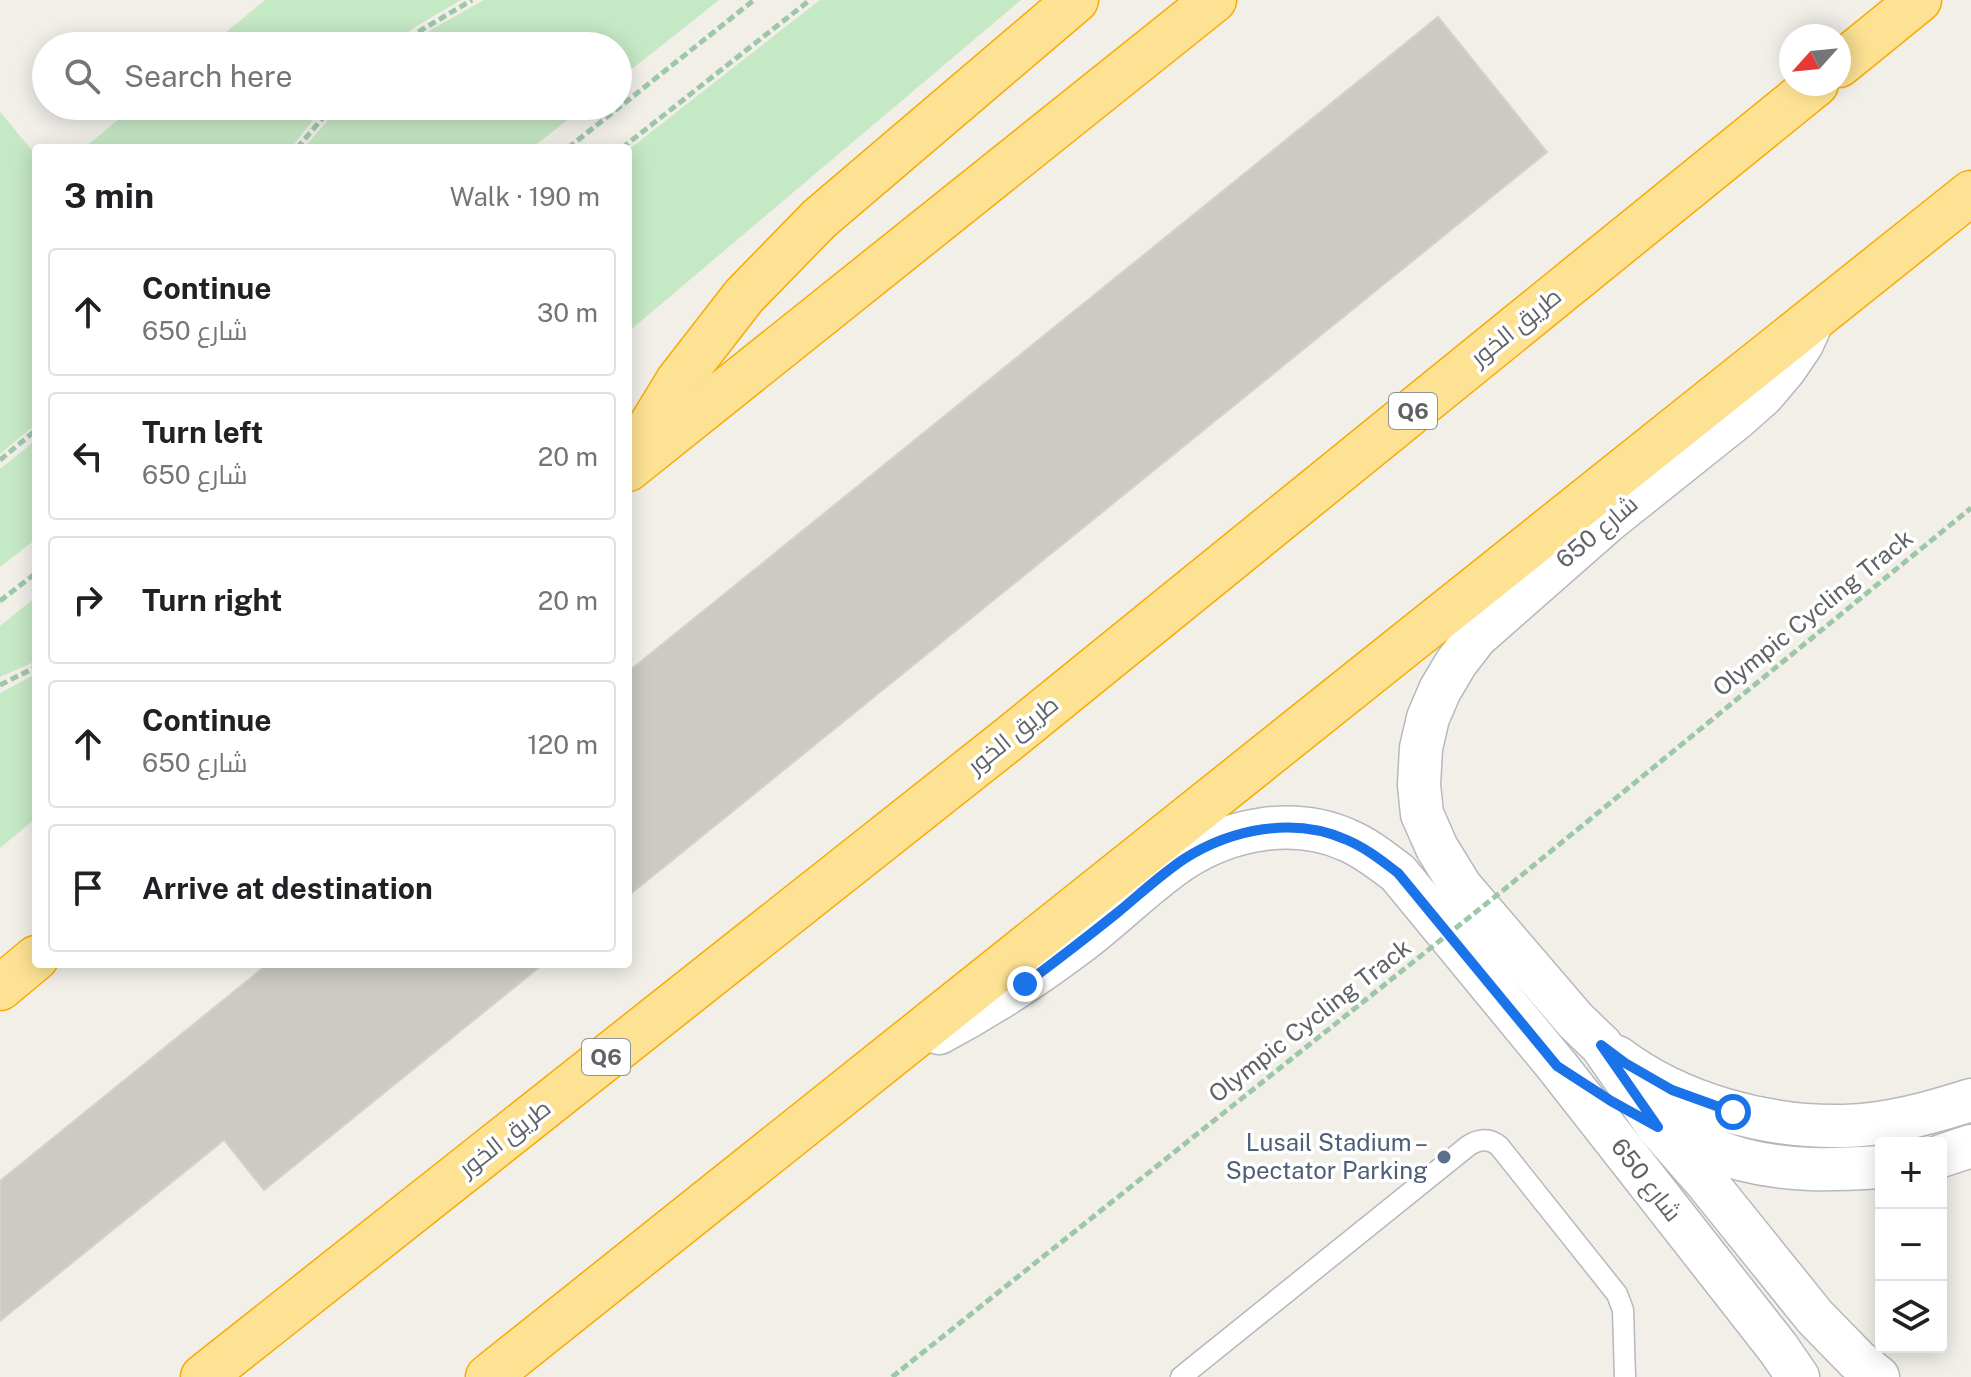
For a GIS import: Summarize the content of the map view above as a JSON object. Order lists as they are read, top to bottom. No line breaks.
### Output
{"streets":{"highway":["طريق الخور","Q6"],"street":["شارع 650"],"path":["Olympic Cycling Track"]},"places":["Lusail Stadium – Spectator Parking"],"north":"bottom left","page":{"search":"Search here","heading":["3 min","Walk · 190 m"],"list":[["Continue","شارع 650","30 m"],["Turn left","شارع 650","20 m"],["Turn right","20 m"],["Continue","شارع 650","120 m"],"Arrive at destination"],"map_buttons":["+","−"]}}
